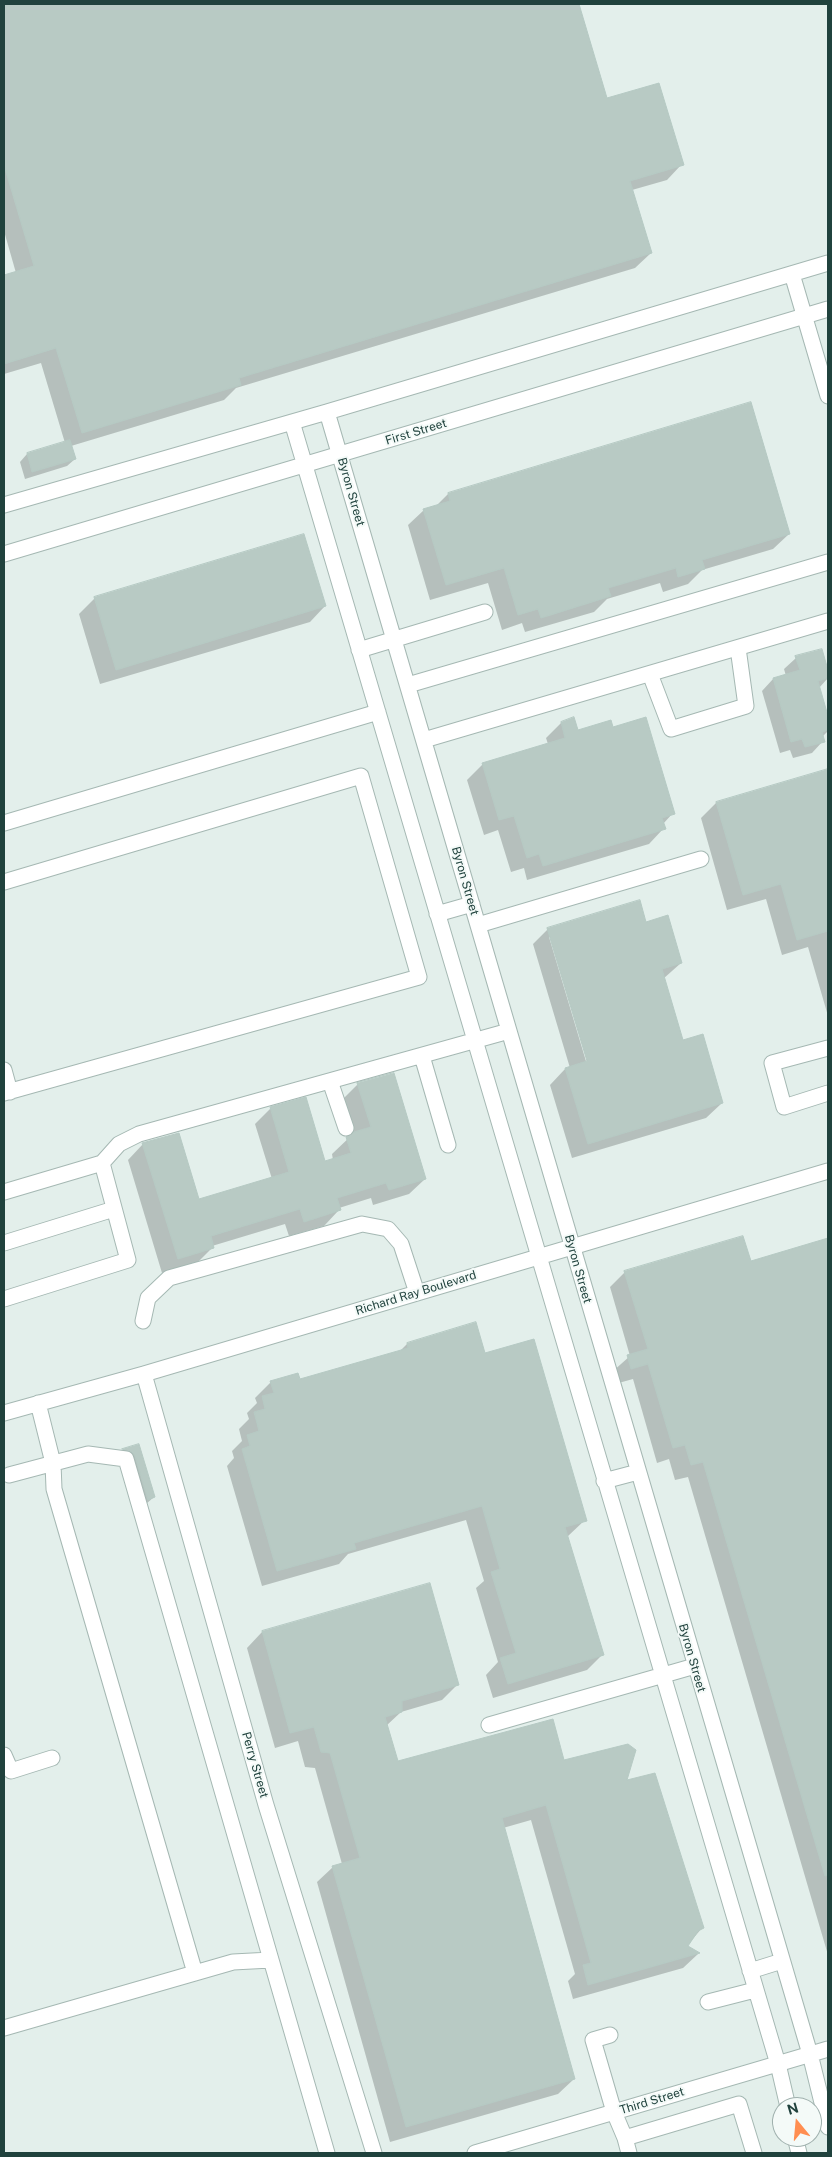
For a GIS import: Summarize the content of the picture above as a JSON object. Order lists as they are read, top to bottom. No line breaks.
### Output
{"streets":{"street":["First Street","Byron Street","Richard Ray Boulevard","Perry Street","Third Street"]},"crossings":[["First Street","Byron Street"],["Byron Street","Richard Ray Boulevard"],["Byron Street","Third Street"],["Richard Ray Boulevard","Perry Street"]],"north":"top"}
